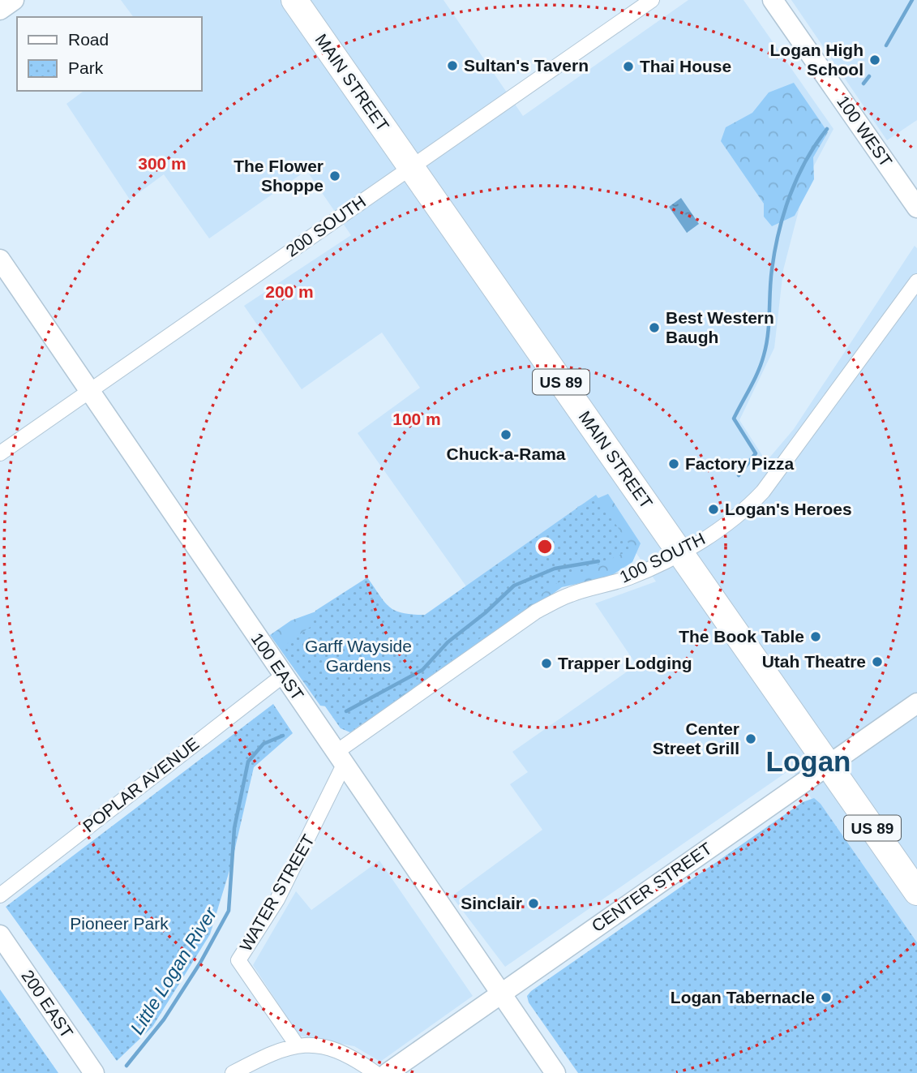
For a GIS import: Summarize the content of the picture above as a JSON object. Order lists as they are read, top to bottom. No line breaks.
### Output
{"streets":{"highway":["MAIN STREET","US 89"],"main road":["100 WEST","100 EAST","CENTER STREET","200 EAST"],"street":["200 SOUTH","100 SOUTH","POPLAR AVENUE","WATER STREET"]},"crossings":[["MAIN STREET","200 SOUTH"],["MAIN STREET","100 SOUTH"],["MAIN STREET","CENTER STREET"],["200 SOUTH","100 EAST"],["100 SOUTH","100 EAST"],["100 SOUTH","WATER STREET"],["100 EAST","POPLAR AVENUE"],["100 EAST","CENTER STREET"],["100 EAST","WATER STREET"]],"districts":["Logan"],"water":["Little Logan River"],"parks":["Garff Wayside Gardens","Pioneer Park"],"places":["Logan High School","Sultan's Tavern","Thai House","The Flower Shoppe","Best Western Baugh","Chuck-a-Rama","Factory Pizza","Logan's Heroes","The Book Table","Utah Theatre","Trapper Lodging","Center Street Grill","Sinclair","Logan Tabernacle"],"legend":["Road","Park"],"rings":["300 m","200 m","100 m"]}
